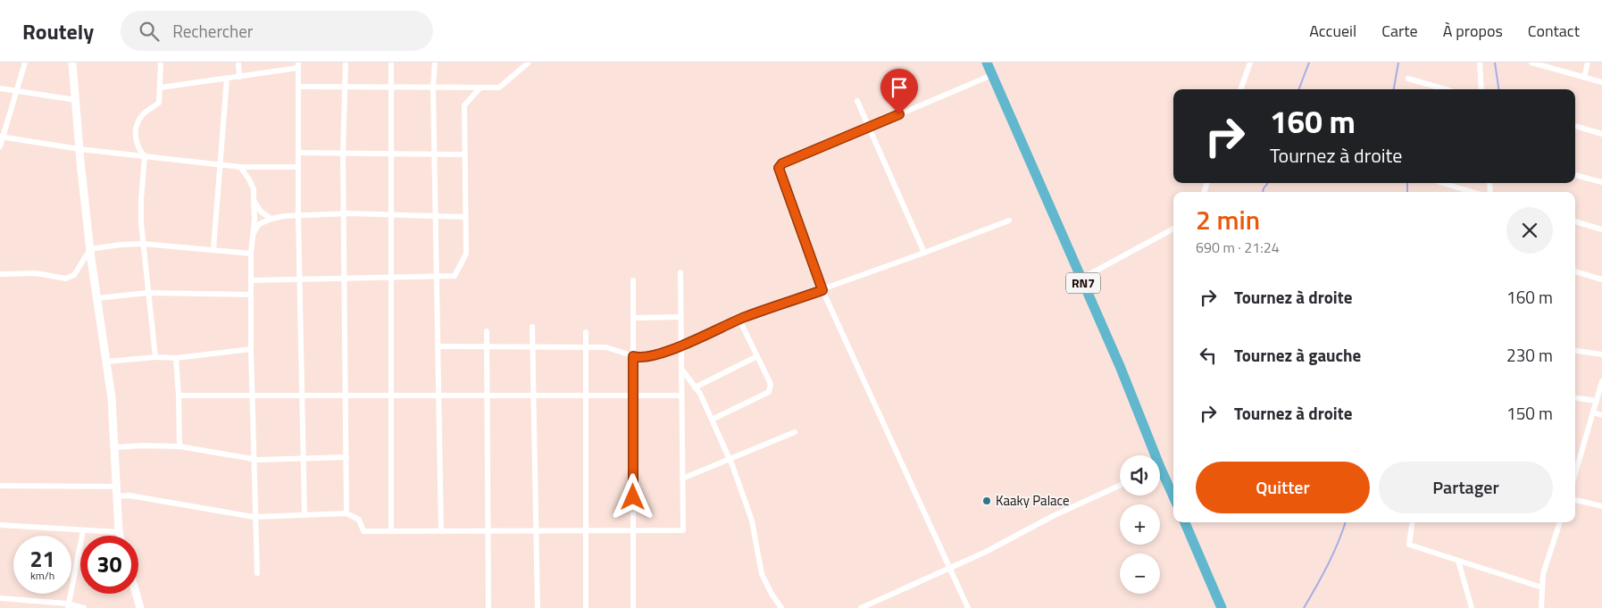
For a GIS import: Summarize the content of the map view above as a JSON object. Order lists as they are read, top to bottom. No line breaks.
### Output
{"streets":{"highway":["RN7"]},"places":["Kaaky Palace"],"page":{"header":"Routely","search":"Rechercher","nav":["Accueil","Carte","À propos","Contact"],"turn":["160 m","Tournez à droite"],"heading":["2 min","690 m · 21:24"],"list":[{"name":"Tournez à droite","value":"160 m"},{"name":"Tournez à gauche","value":"230 m"},{"name":"Tournez à droite","value":"150 m"}],"buttons":["Quitter","Partager"],"map_buttons":["+","−"],"speed":"21 km/h","limit":"30"}}
